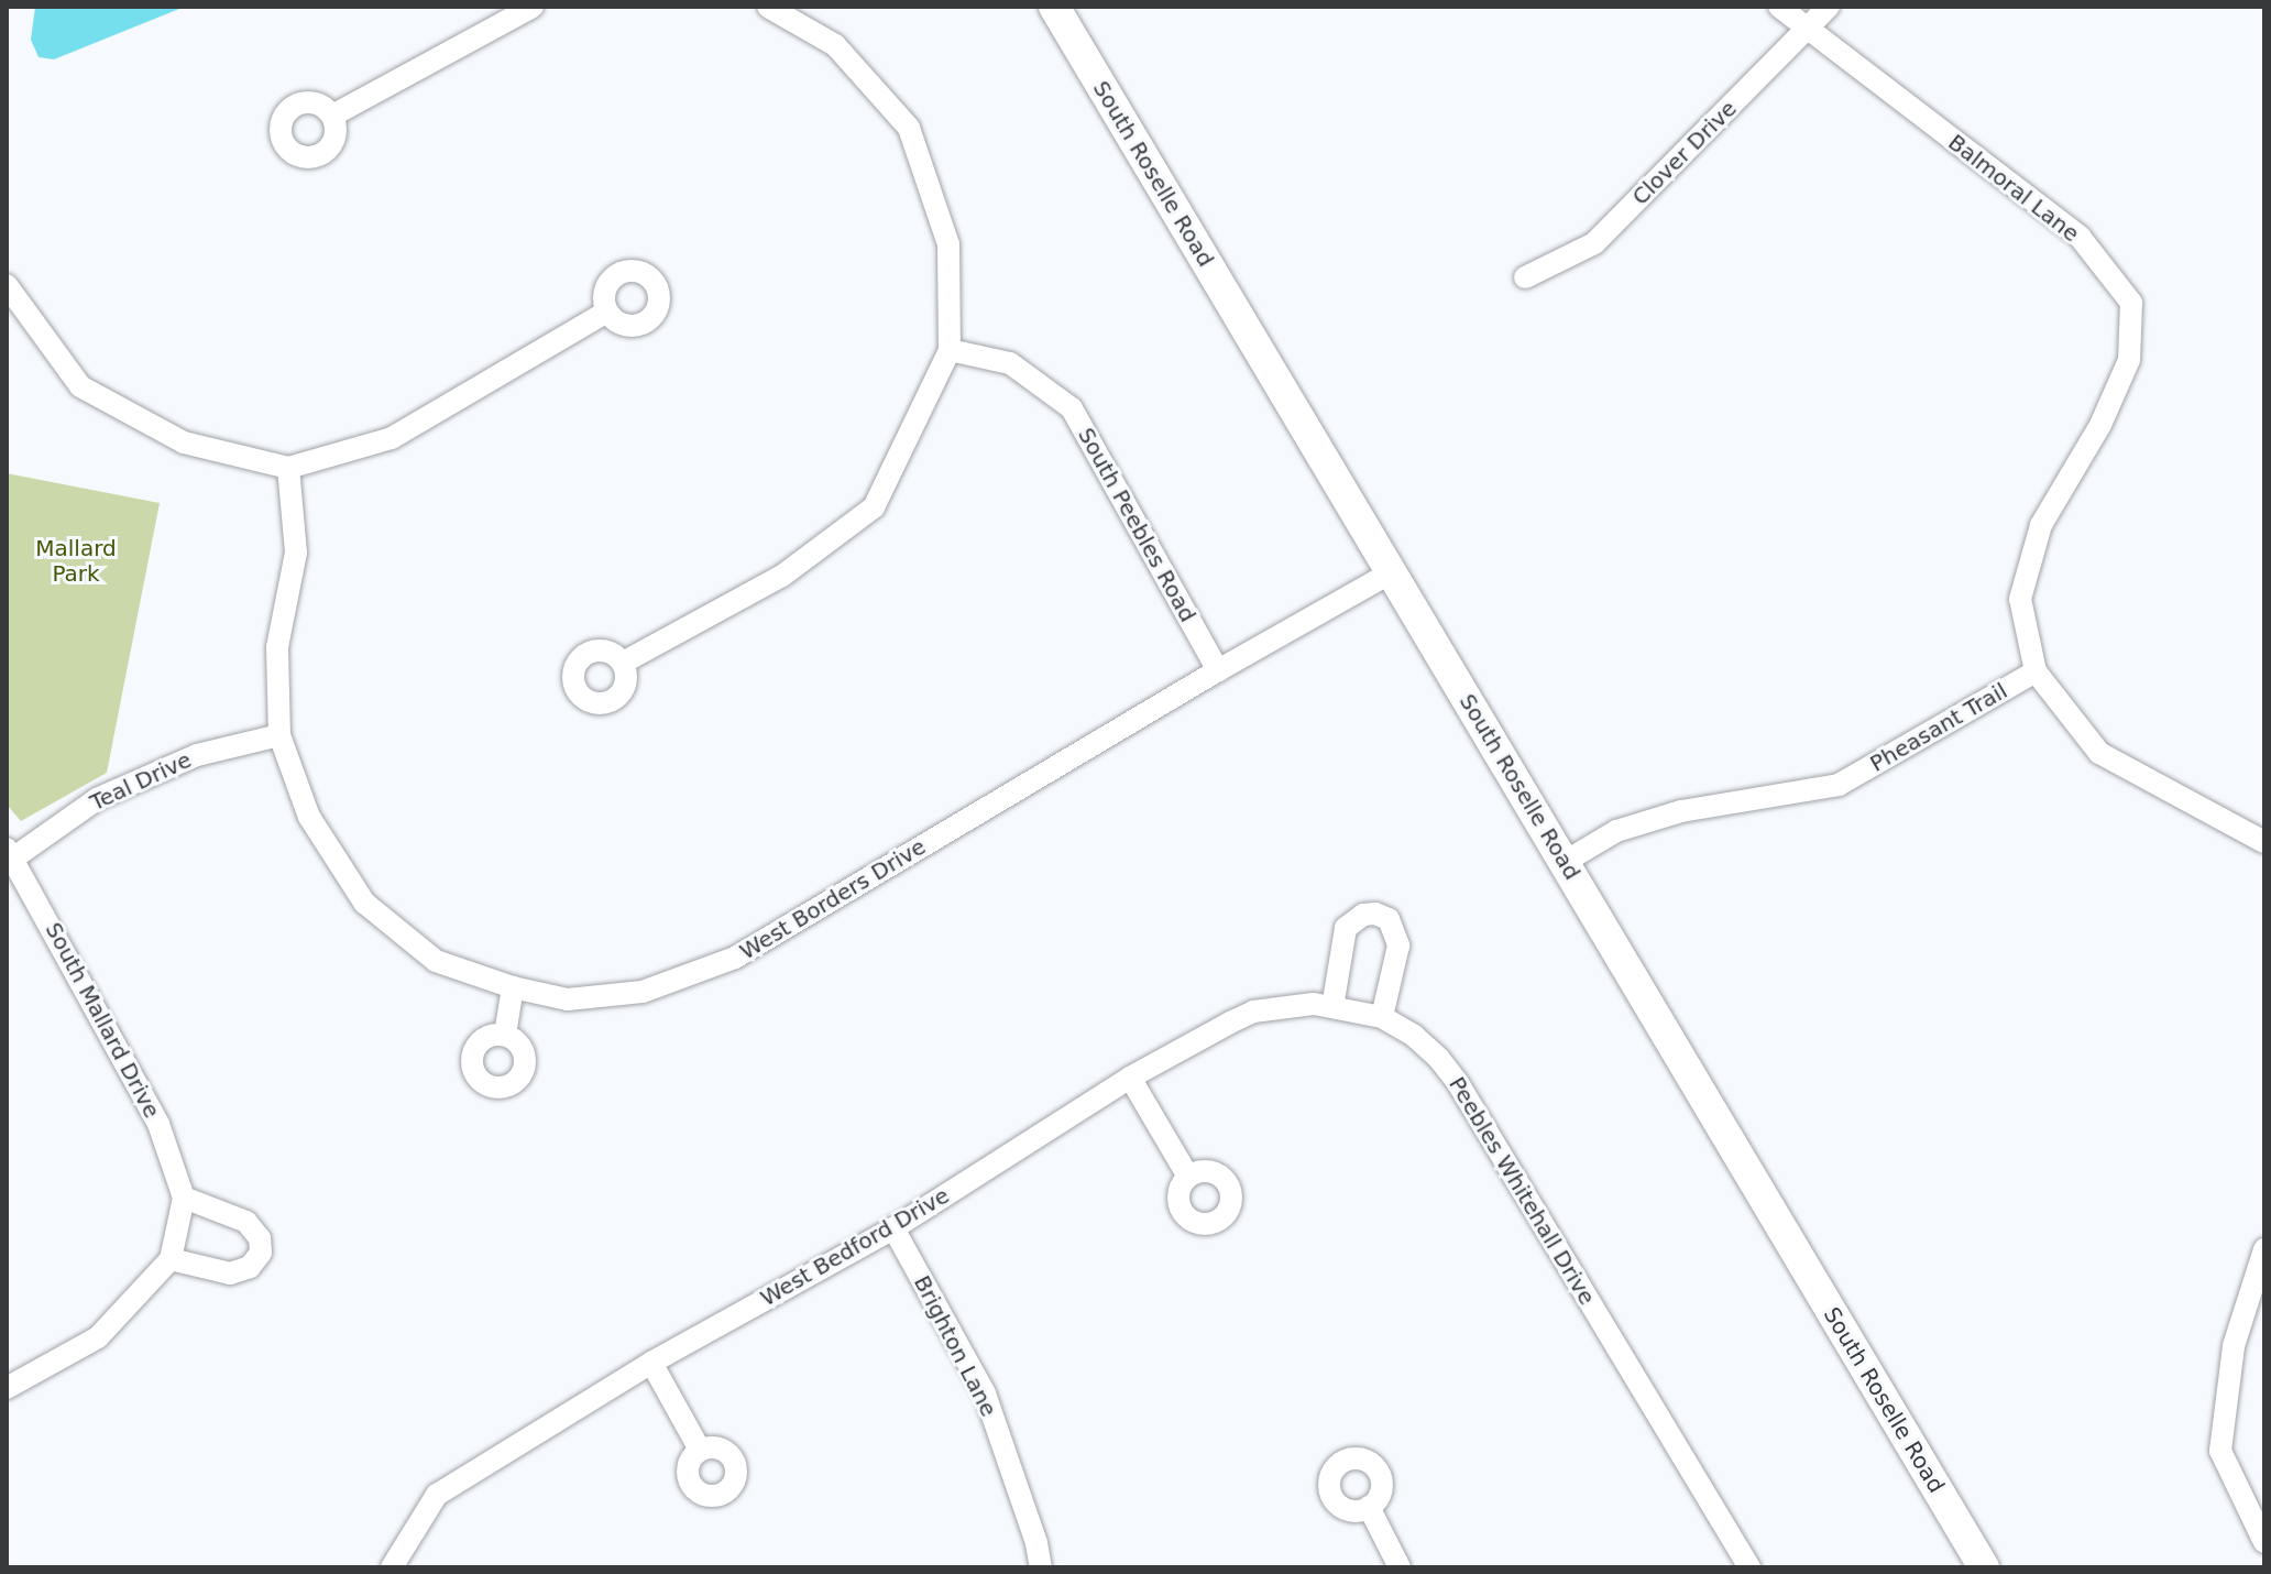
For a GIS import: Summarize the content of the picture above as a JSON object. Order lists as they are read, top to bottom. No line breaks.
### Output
{"streets":{"main road":["South Roselle Road"],"street":["Clover Drive","Balmoral Lane","South Peebles Road","Pheasant Trail","Teal Drive","West Borders Drive","South Mallard Drive","Peebles Whitehall Drive","West Bedford Drive","Brighton Lane"]},"crossings":[["Clover Drive","Balmoral Lane"],["South Roselle Road","Pheasant Trail"],["South Roselle Road","West Borders Drive"],["Balmoral Lane","Pheasant Trail"],["South Peebles Road","West Borders Drive"],["Teal Drive","West Borders Drive"],["Teal Drive","South Mallard Drive"],["Peebles Whitehall Drive","West Bedford Drive"],["West Bedford Drive","Brighton Lane"]],"parks":["Mallard Park"]}
